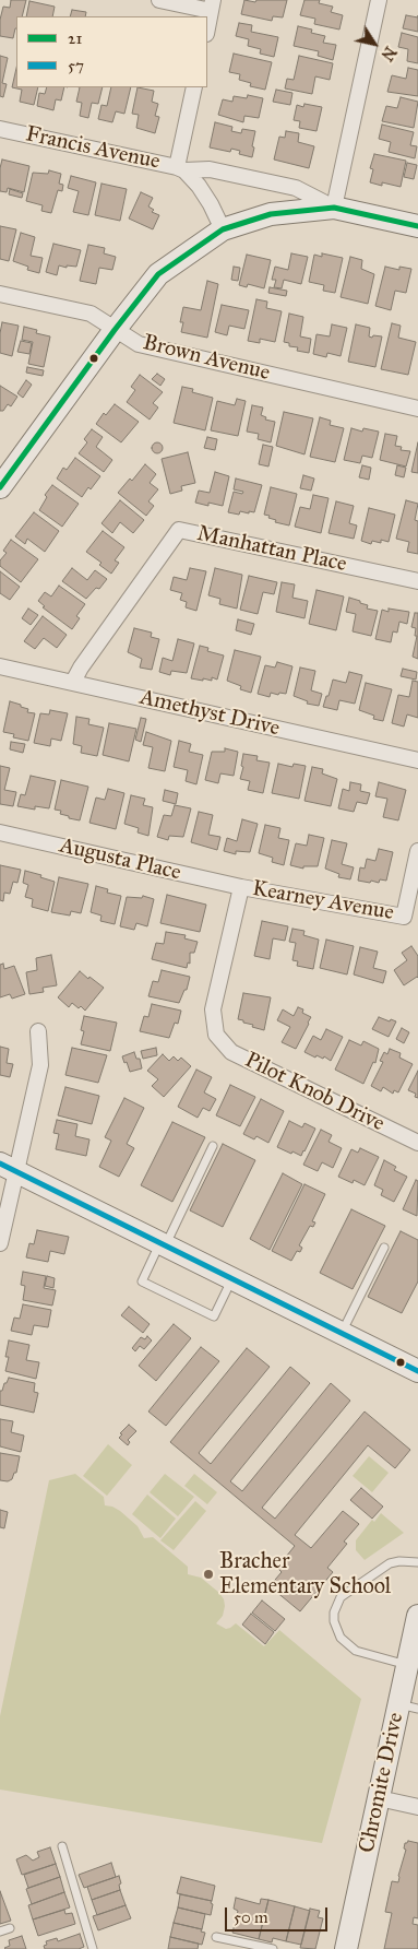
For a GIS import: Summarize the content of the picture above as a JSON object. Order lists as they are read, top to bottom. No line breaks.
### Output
{"streets":{"main road":["Chromite Drive"],"street":["Francis Avenue","Brown Avenue","Manhattan Place","Amethyst Drive","Augusta Place","Kearney Avenue","Pilot Knob Drive"]},"crossings":[["Manhattan Place","Amethyst Drive"],["Augusta Place","Kearney Avenue"],["Augusta Place","Pilot Knob Drive"],["Kearney Avenue","Pilot Knob Drive"]],"places":["Bracher Elementary School"],"lines":["transit line 21","transit line 57"],"legend":["21","57"],"scale_bar":"50 m","north":"bottom right"}
